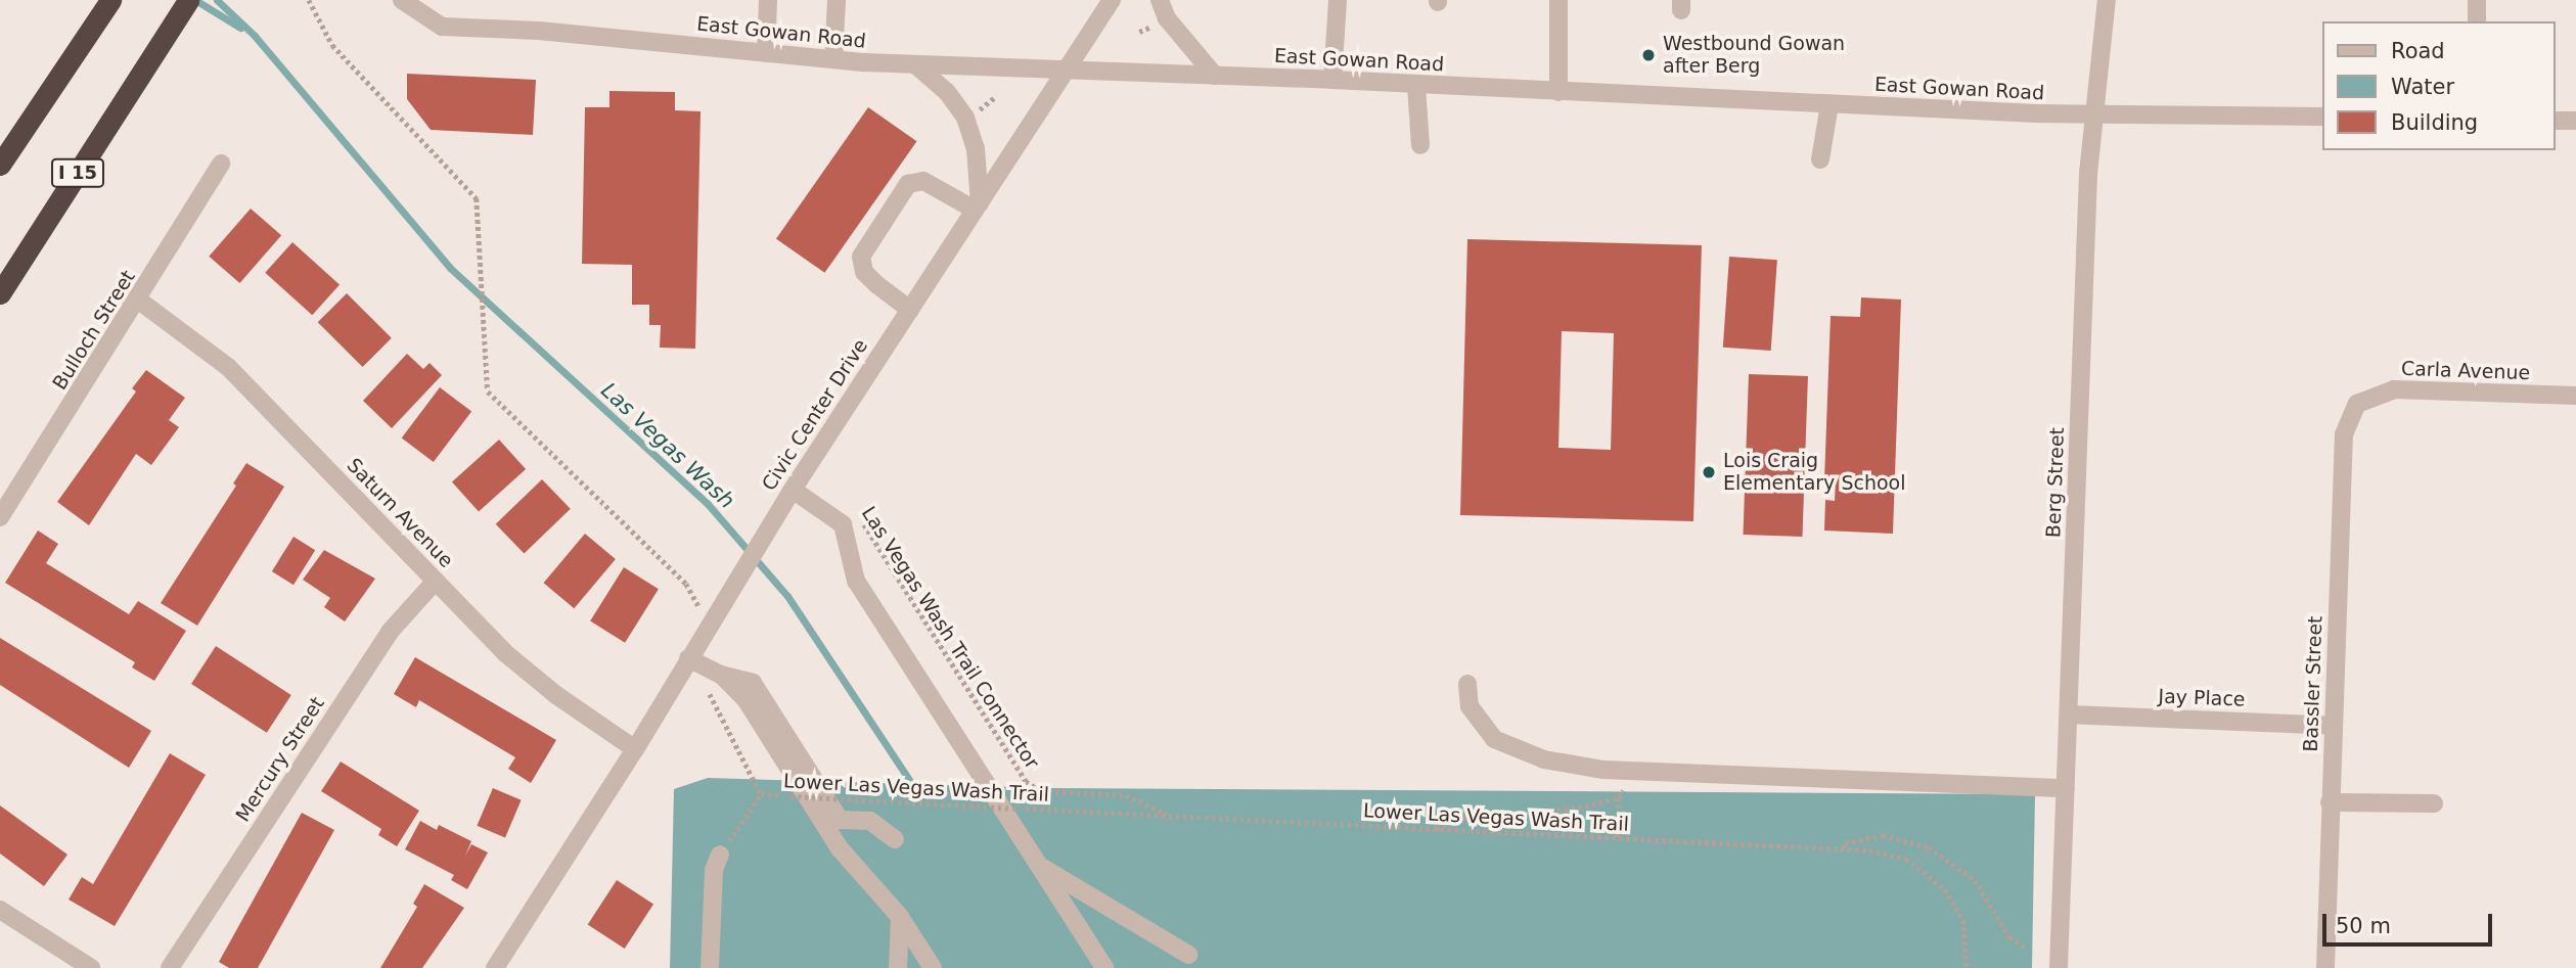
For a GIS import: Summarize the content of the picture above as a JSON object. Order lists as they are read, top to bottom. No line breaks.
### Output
{"streets":{"highway":["I 15"],"street":["East Gowan Road","Bulloch Street","Carla Avenue","Civic Center Drive","Berg Street","Saturn Avenue","Bassler Street","Jay Place","Mercury Street"],"path":["Las Vegas Wash Trail Connector","Lower Las Vegas Wash Trail"]},"crossings":[["East Gowan Road","Civic Center Drive"],["East Gowan Road","Berg Street"],["Bulloch Street","Saturn Avenue"],["Carla Avenue","Bassler Street"],["Civic Center Drive","Saturn Avenue"],["Berg Street","Jay Place"],["Saturn Avenue","Mercury Street"],["Las Vegas Wash Trail Connector","Lower Las Vegas Wash Trail"],["Bassler Street","Jay Place"]],"water":["Las Vegas Wash"],"places":["Westbound Gowan after Berg","Lois Craig Elementary School"],"legend":["Road","Water","Building"],"scale_bar":"50 m"}
